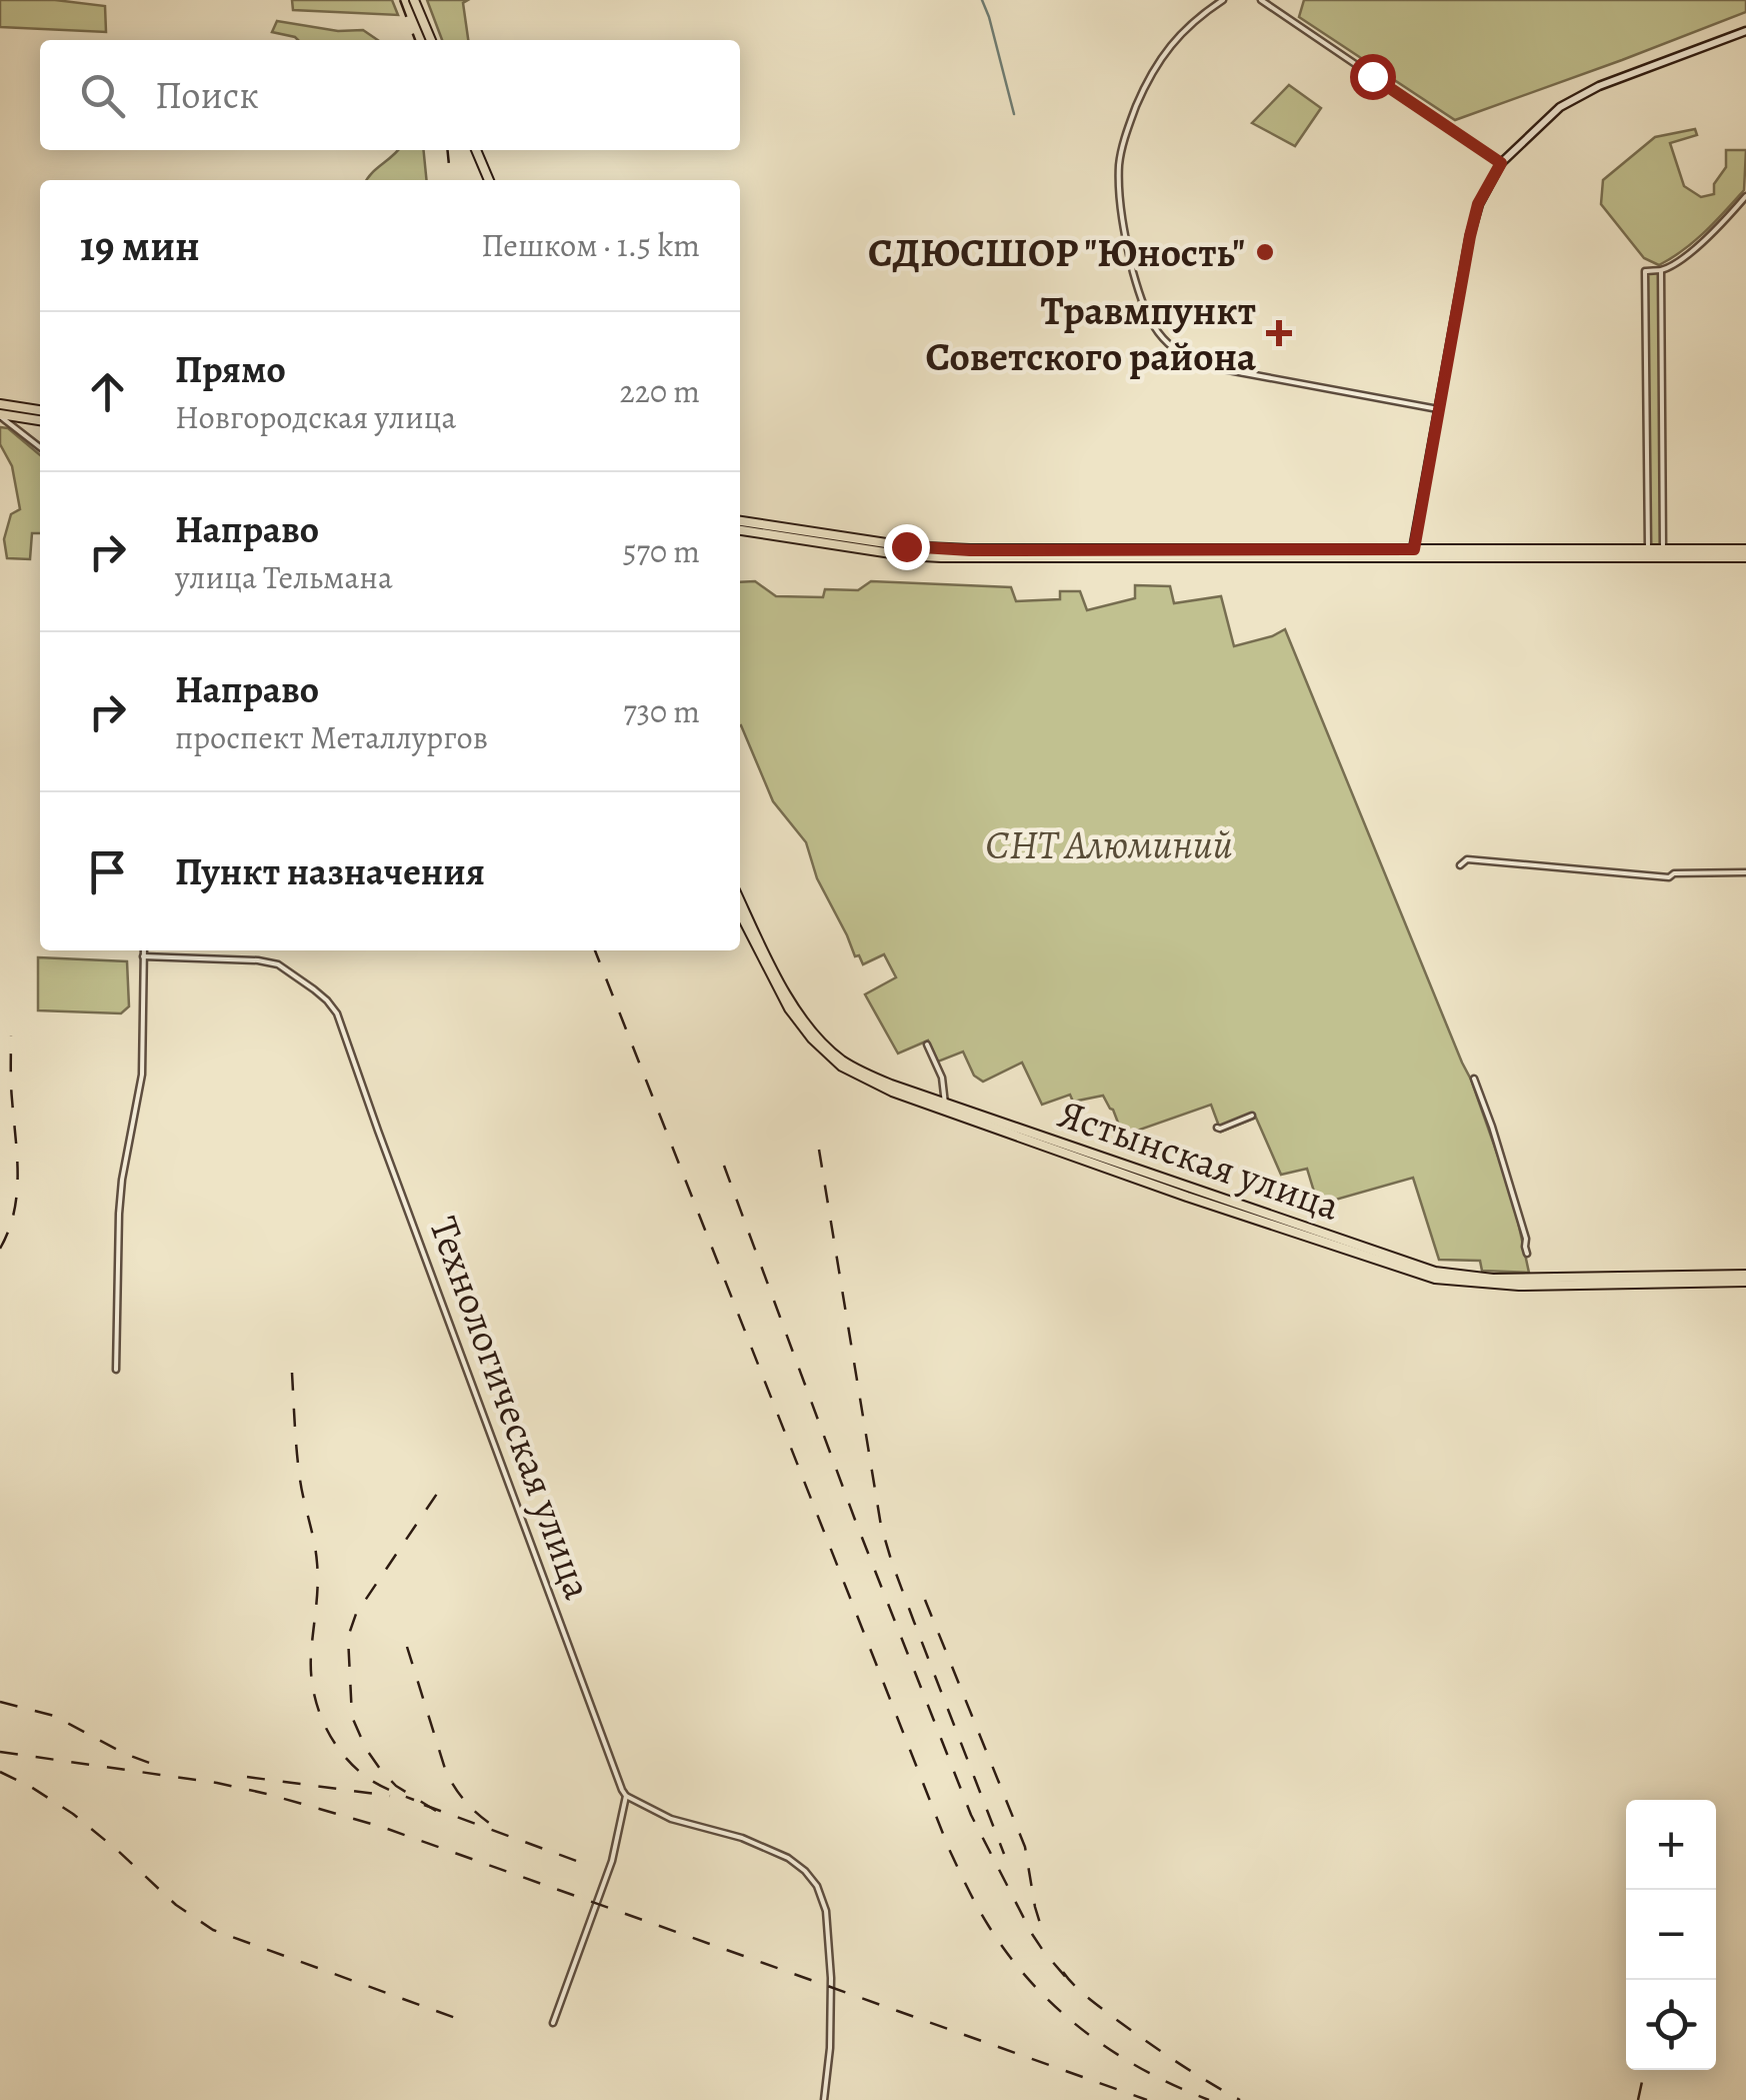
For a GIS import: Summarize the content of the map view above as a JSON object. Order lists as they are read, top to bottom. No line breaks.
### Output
{"streets":{"main road":["Ястынская улица"],"street":["Технологическая улица"]},"parks":["СНТ Алюминий"],"places":{"other":["СДЮСШОР \"Юность\""],"health":["Травмпункт Советского района"]},"page":{"search":"Поиск","heading":["19 мин","Пешком · 1.5 km"],"list":[["Прямо","Новгородская улица","220 m"],["Направо","улица Тельмана","570 m"],["Направо","проспект Металлургов","730 m"],"Пункт назначения"],"map_buttons":["+","−"]}}
